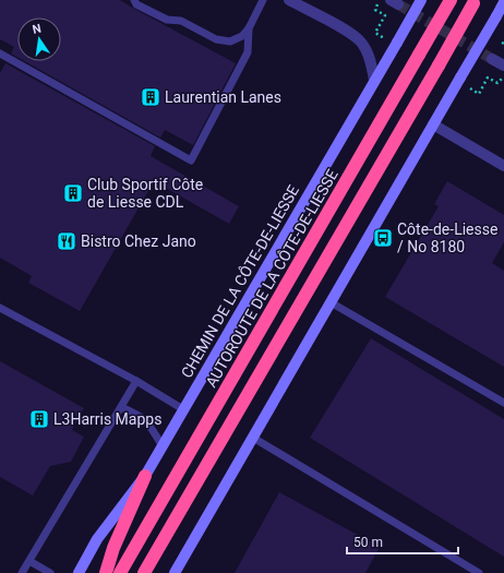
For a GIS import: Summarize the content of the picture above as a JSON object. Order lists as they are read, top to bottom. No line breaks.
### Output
{"streets":{"highway":["AUTOROUTE DE LA CÔTE-DE-LIESSE"],"main road":["CHEMIN DE LA CÔTE-DE-LIESSE"]},"places":{"building":["Laurentian Lanes","Club Sportif Côte de Liesse CDL","L3Harris Mapps"],"bus stop":["Côte-de-Liesse / No 8180"],"restaurant":["Bistro Chez Jano"]},"scale_bar":"50 m","north":"top"}
